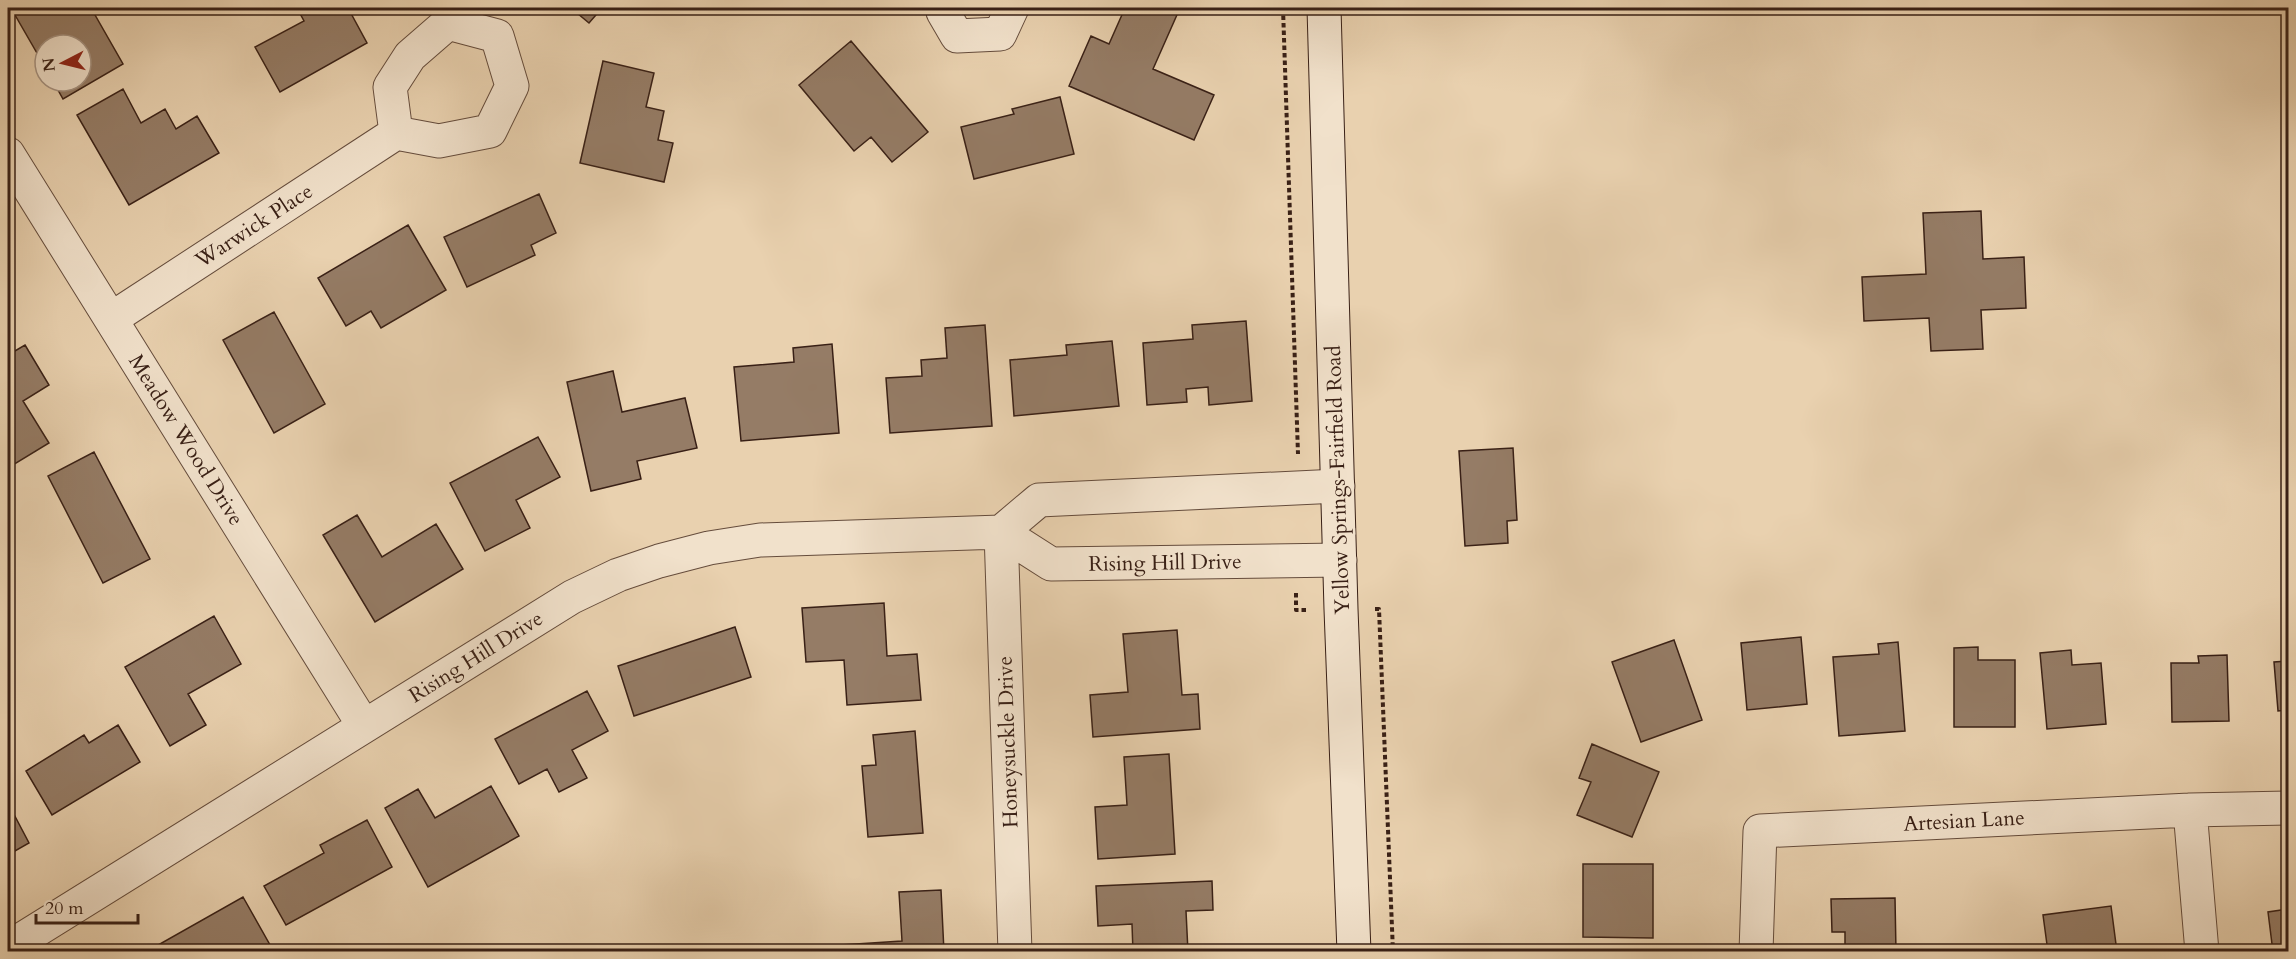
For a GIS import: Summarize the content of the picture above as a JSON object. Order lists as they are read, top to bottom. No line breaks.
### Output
{"streets":{"street":["Warwick Place","Meadow Wood Drive","Yellow Springs-Fairfield Road","Rising Hill Drive","Honeysuckle Drive","Artesian Lane"]},"crossings":[["Warwick Place","Meadow Wood Drive"],["Meadow Wood Drive","Rising Hill Drive"],["Yellow Springs-Fairfield Road","Rising Hill Drive"],["Rising Hill Drive","Honeysuckle Drive"]],"scale_bar":"20 m","north":"left"}
